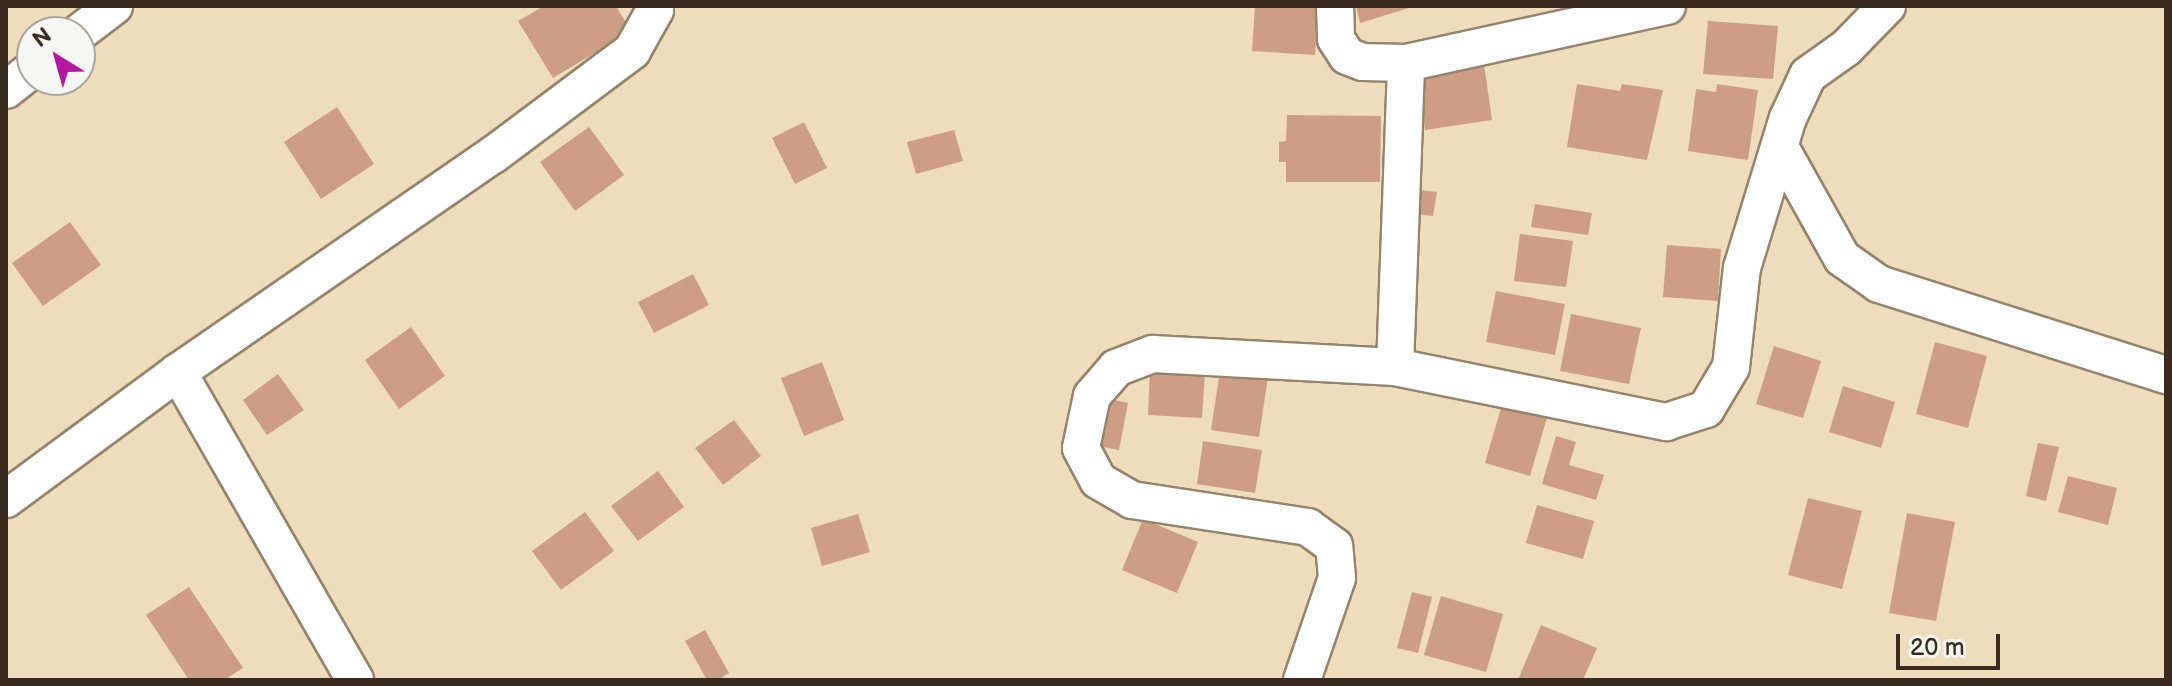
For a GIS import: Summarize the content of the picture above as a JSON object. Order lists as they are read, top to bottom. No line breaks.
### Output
{"scale_bar":"20 m","north":"top left"}
